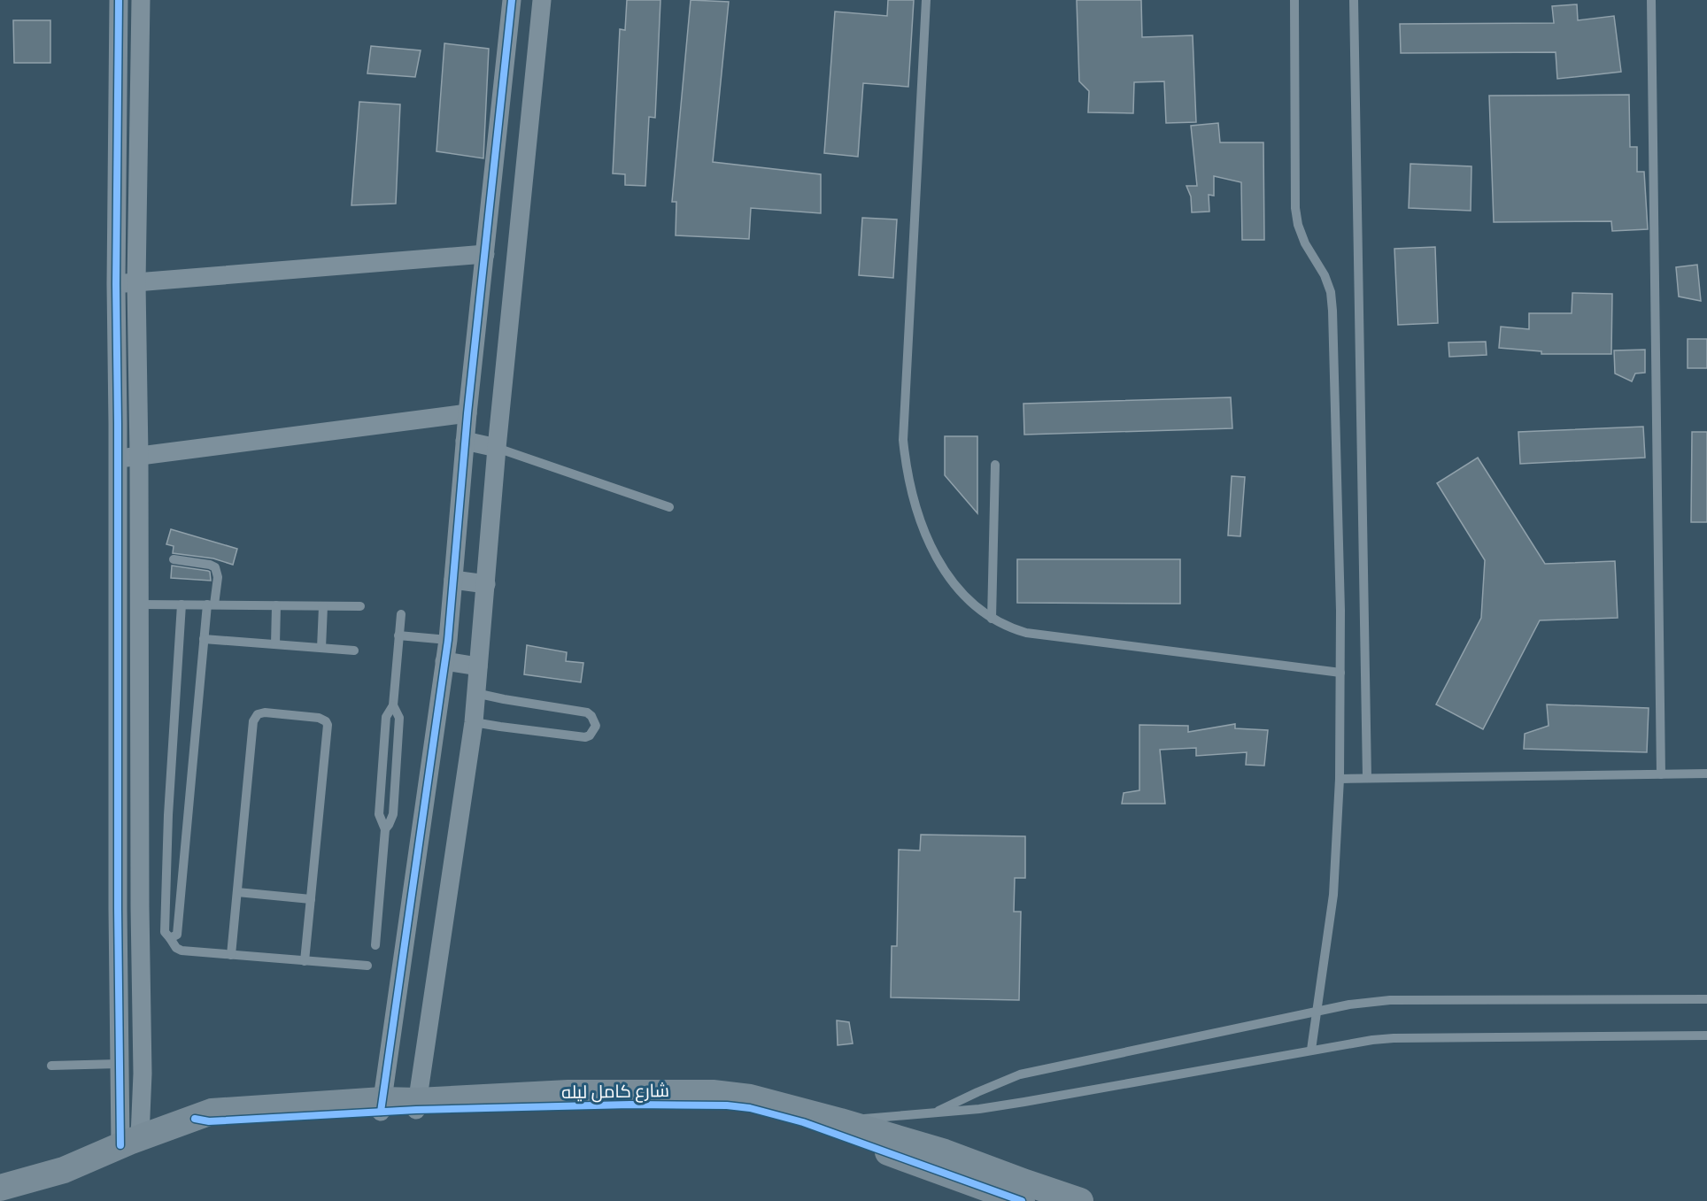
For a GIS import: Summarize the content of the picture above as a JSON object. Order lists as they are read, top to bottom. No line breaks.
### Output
{"streets":{"street":["شارع كامل ليله"]}}
